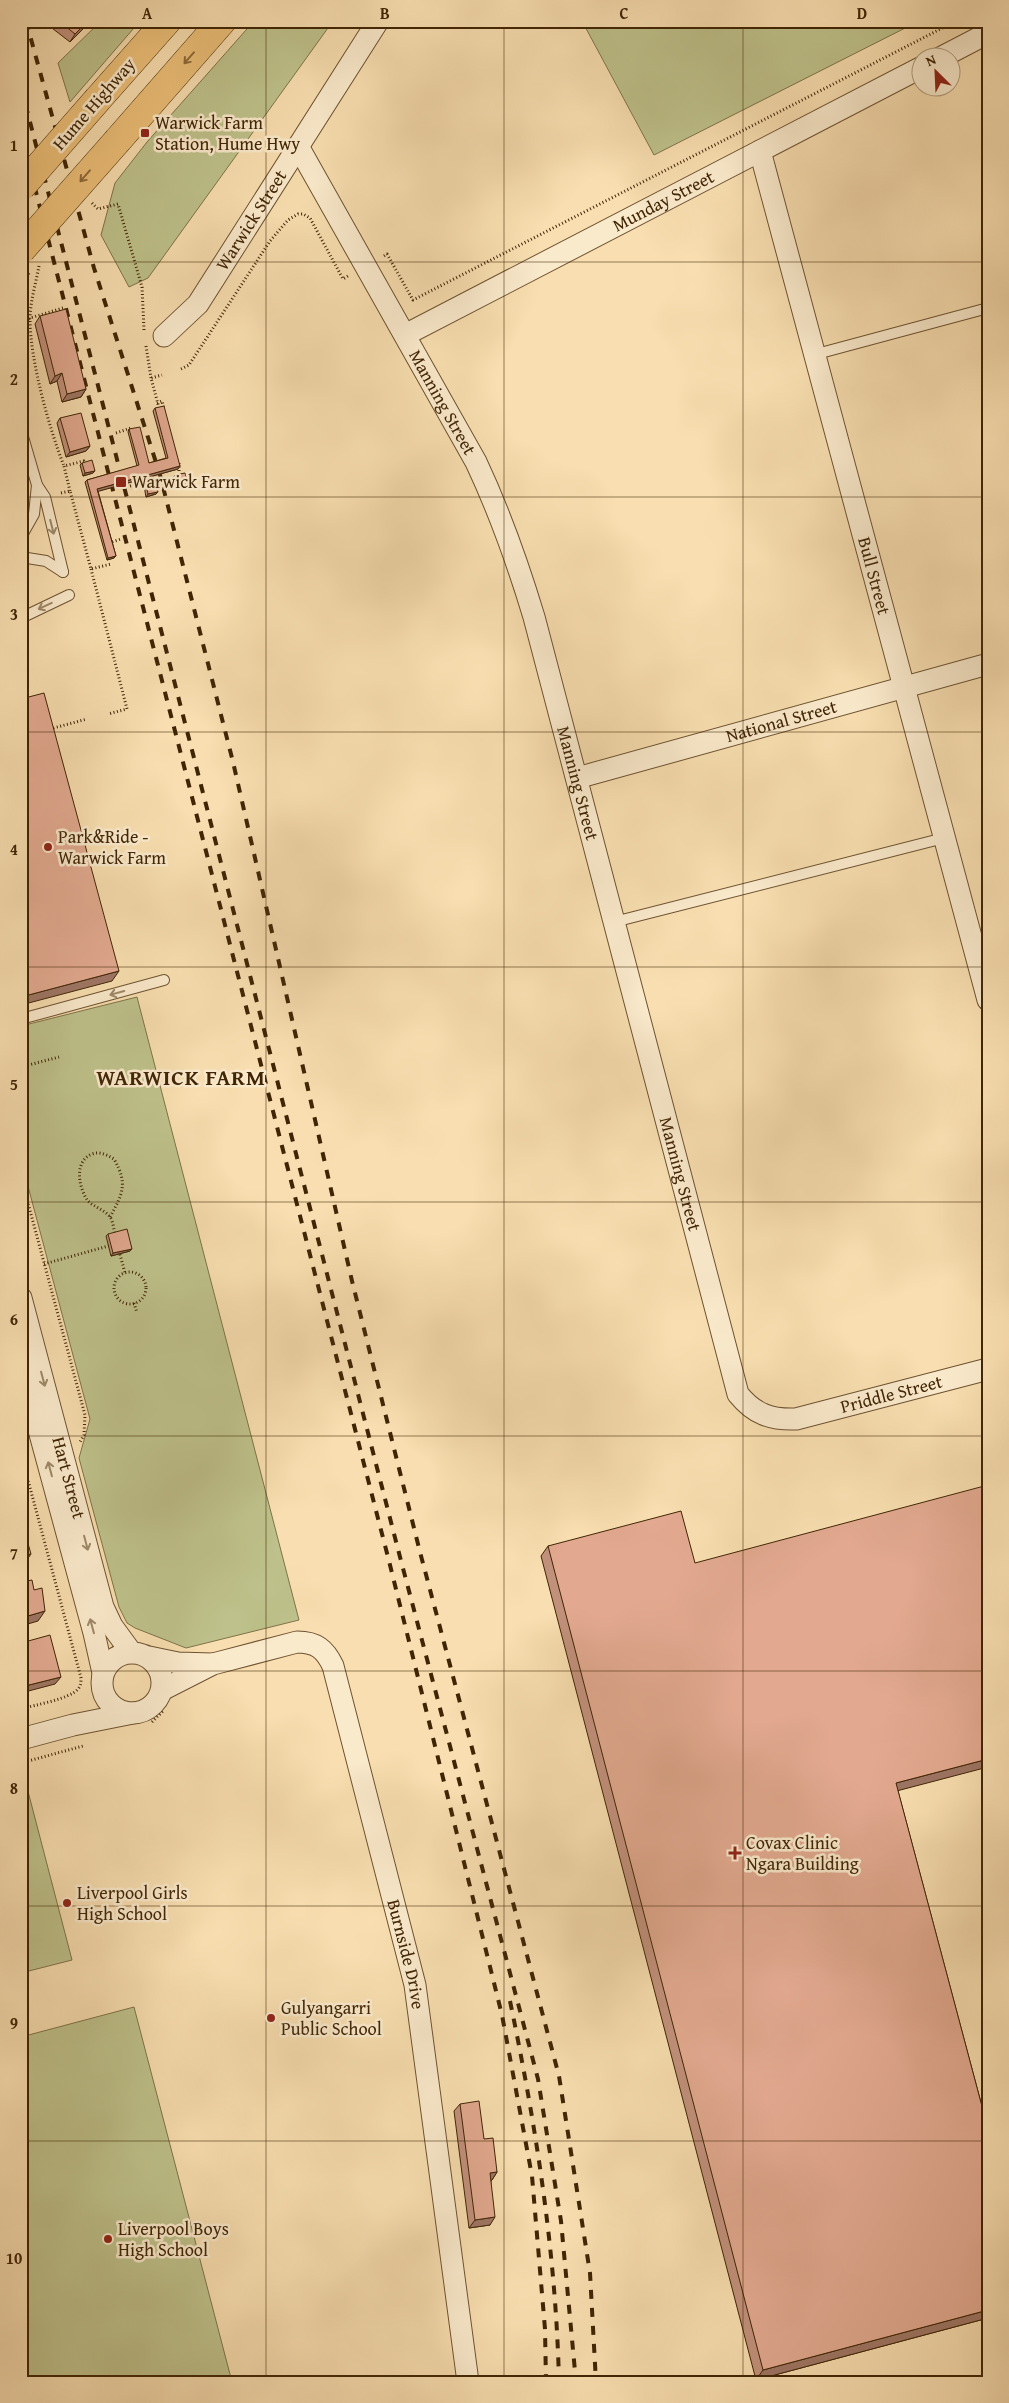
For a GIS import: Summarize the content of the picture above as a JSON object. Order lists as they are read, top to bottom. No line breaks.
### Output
{"streets":{"highway":["Hume Highway"],"street":["Munday Street","Warwick Street","Manning Street","Bull Street","National Street","Priddle Street","Hart Street","Burnside Drive"]},"crossings":[["Munday Street","Manning Street"],["Munday Street","Bull Street"],["Warwick Street","Manning Street"],["Manning Street","National Street"],["Manning Street","Priddle Street"],["Bull Street","National Street"],["Hart Street","Burnside Drive"]],"districts":["WARWICK FARM"],"places":{"transit":["Warwick Farm Station, Hume Hwy","Warwick Farm"],"other":["Park&Ride - Warwick Farm","Liverpool Girls High School","Gulyangarri Public School","Liverpool Boys High School"],"health":["Covax Clinic Ngara Building"]},"north":"top left","grid":{"columns":["A","B","C","D"],"rows":["1","2","3","4","5","6","7","8","9","10"]}}
